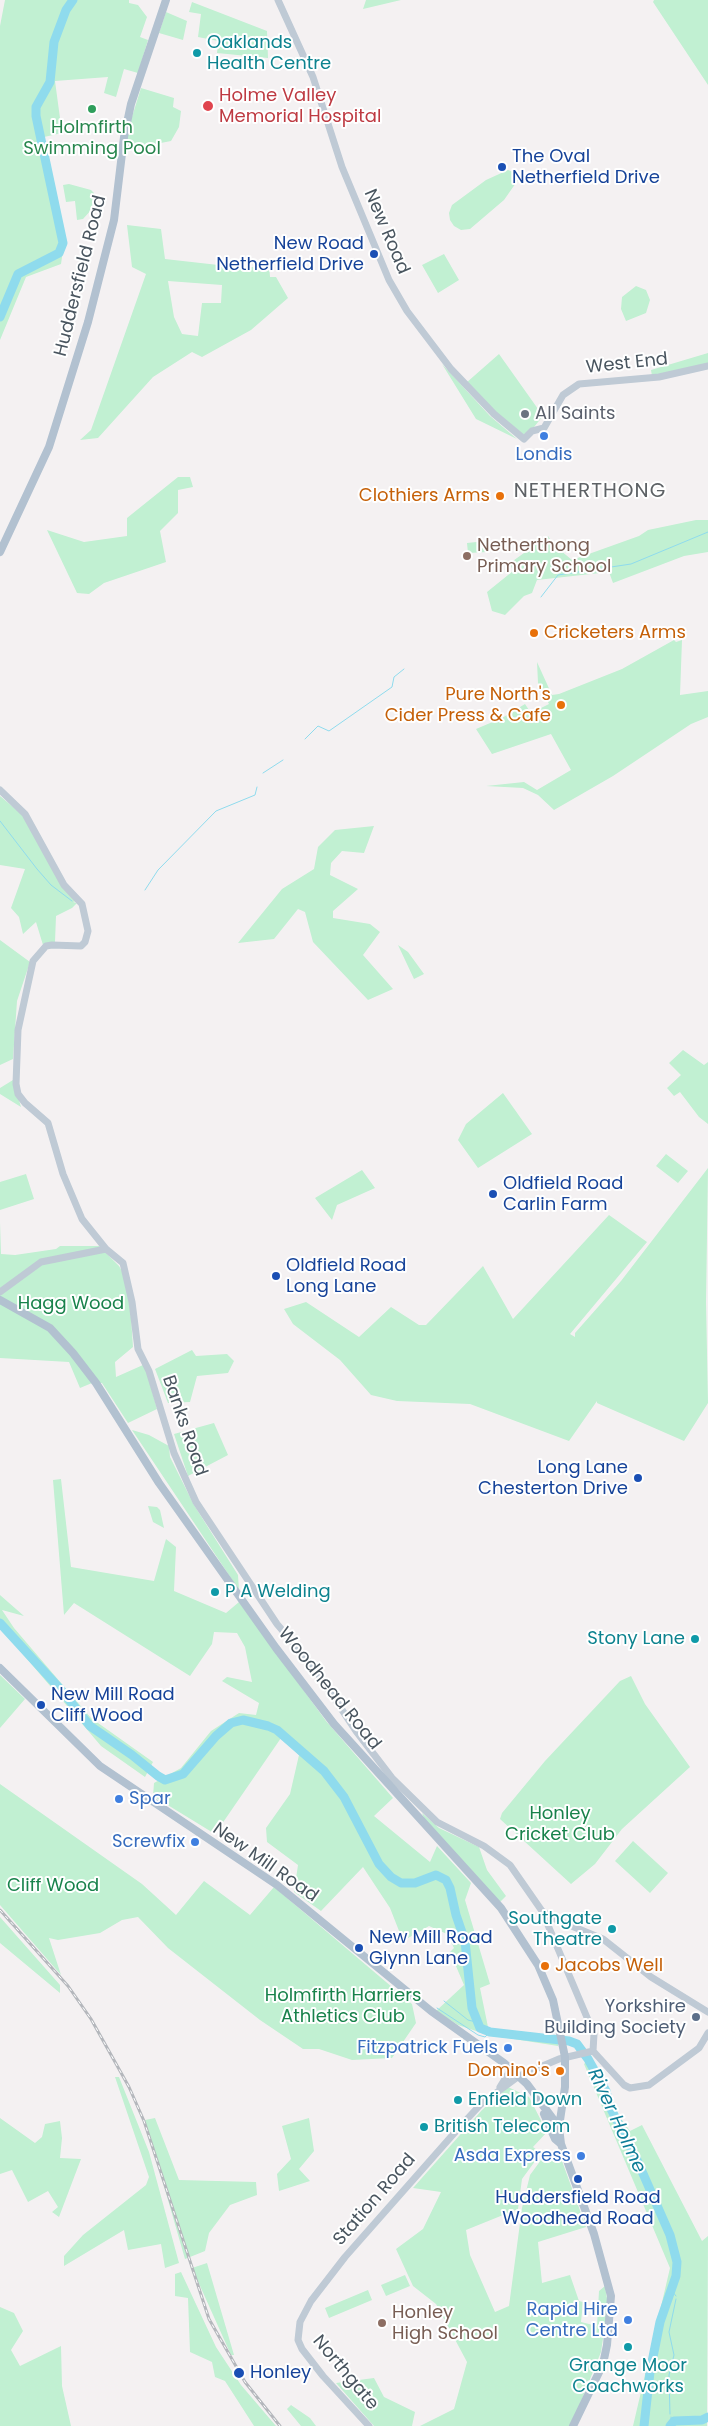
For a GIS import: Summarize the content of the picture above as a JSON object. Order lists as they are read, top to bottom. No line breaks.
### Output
{"streets":{"main road":["Huddersfield Road","Woodhead Road","New Mill Road"],"street":["New Road","West End","Banks Road","Station Road","Northgate"]},"crossings":[["New Road","West End"],["Woodhead Road","Station Road"],["New Mill Road","Station Road"],["Station Road","Northgate"]],"districts":["NETHERTHONG"],"water":["River Holme"],"parks":["Hagg Wood","Honley Cricket Club","Cliff Wood","Holmfirth Harriers Athletics Club"],"places":["Oaklands Health Centre","Holme Valley Memorial Hospital","Holmfirth Swimming Pool","The Oval Netherfield Drive","New Road Netherfield Drive","All Saints","Londis","Clothiers Arms","Netherthong Primary School","Cricketers Arms","Pure North's Cider Press & Cafe","Oldfield Road Carlin Farm","Oldfield Road Long Lane","Long Lane Chesterton Drive","P A Welding","Stony Lane","New Mill Road Cliff Wood","Spar","Screwfix","Southgate Theatre","New Mill Road Glynn Lane","Jacobs Well","Yorkshire Building Society","Fitzpatrick Fuels","Domino's","Enfield Down","British Telecom","Asda Express","Huddersfield Road Woodhead Road","Rapid Hire Centre Ltd","Honley High School","Grange Moor Coachworks","Honley"]}
